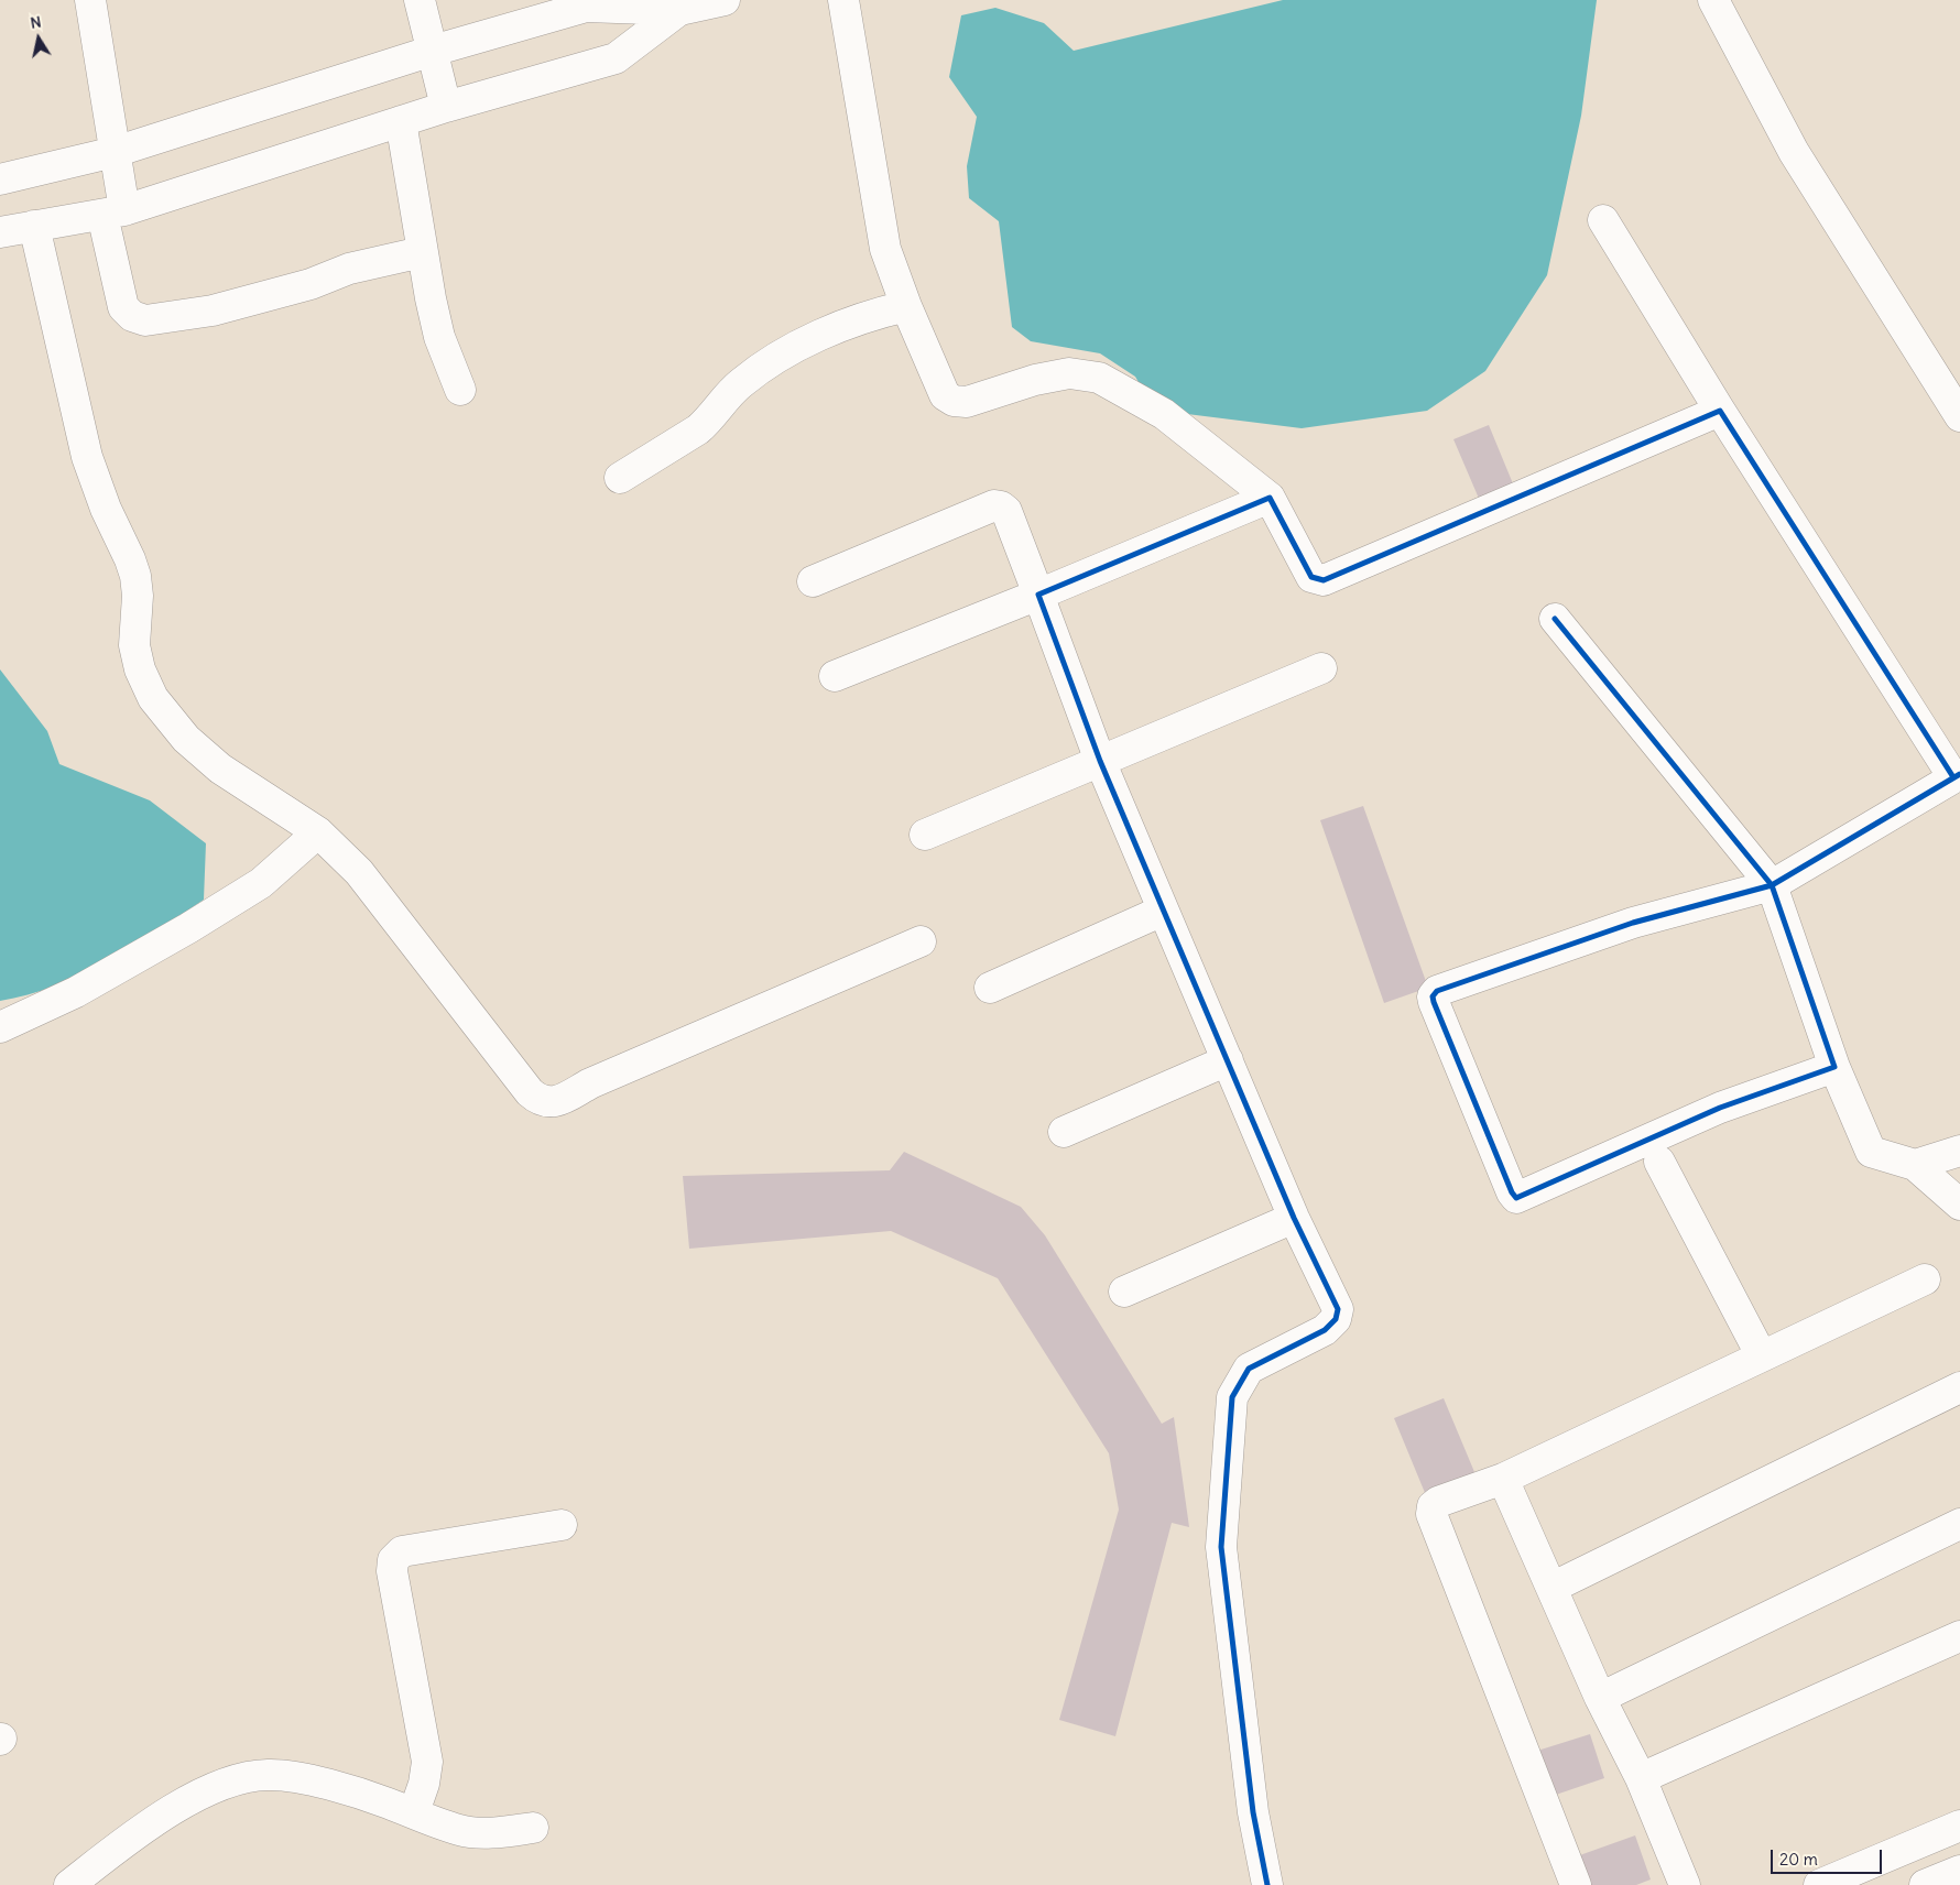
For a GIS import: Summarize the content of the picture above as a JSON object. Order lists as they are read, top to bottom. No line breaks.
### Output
{"scale_bar":"20 m","north":"top"}
